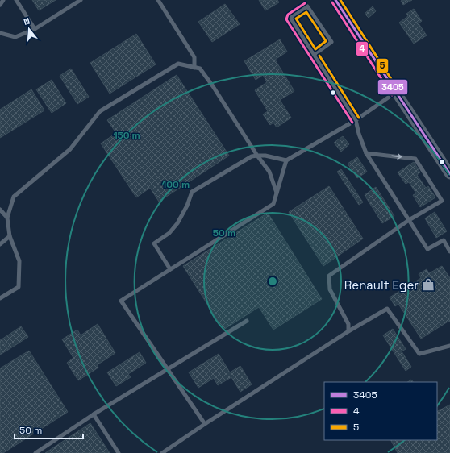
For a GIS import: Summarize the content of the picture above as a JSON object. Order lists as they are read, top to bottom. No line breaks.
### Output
{"places":{"shop":["Renault Eger"]},"lines":["transit line 3405","transit line 5","transit line 4"],"legend":["3405","4","5"],"scale_bar":"50 m","north":"top","rings":["150 m","100 m","50 m"]}
